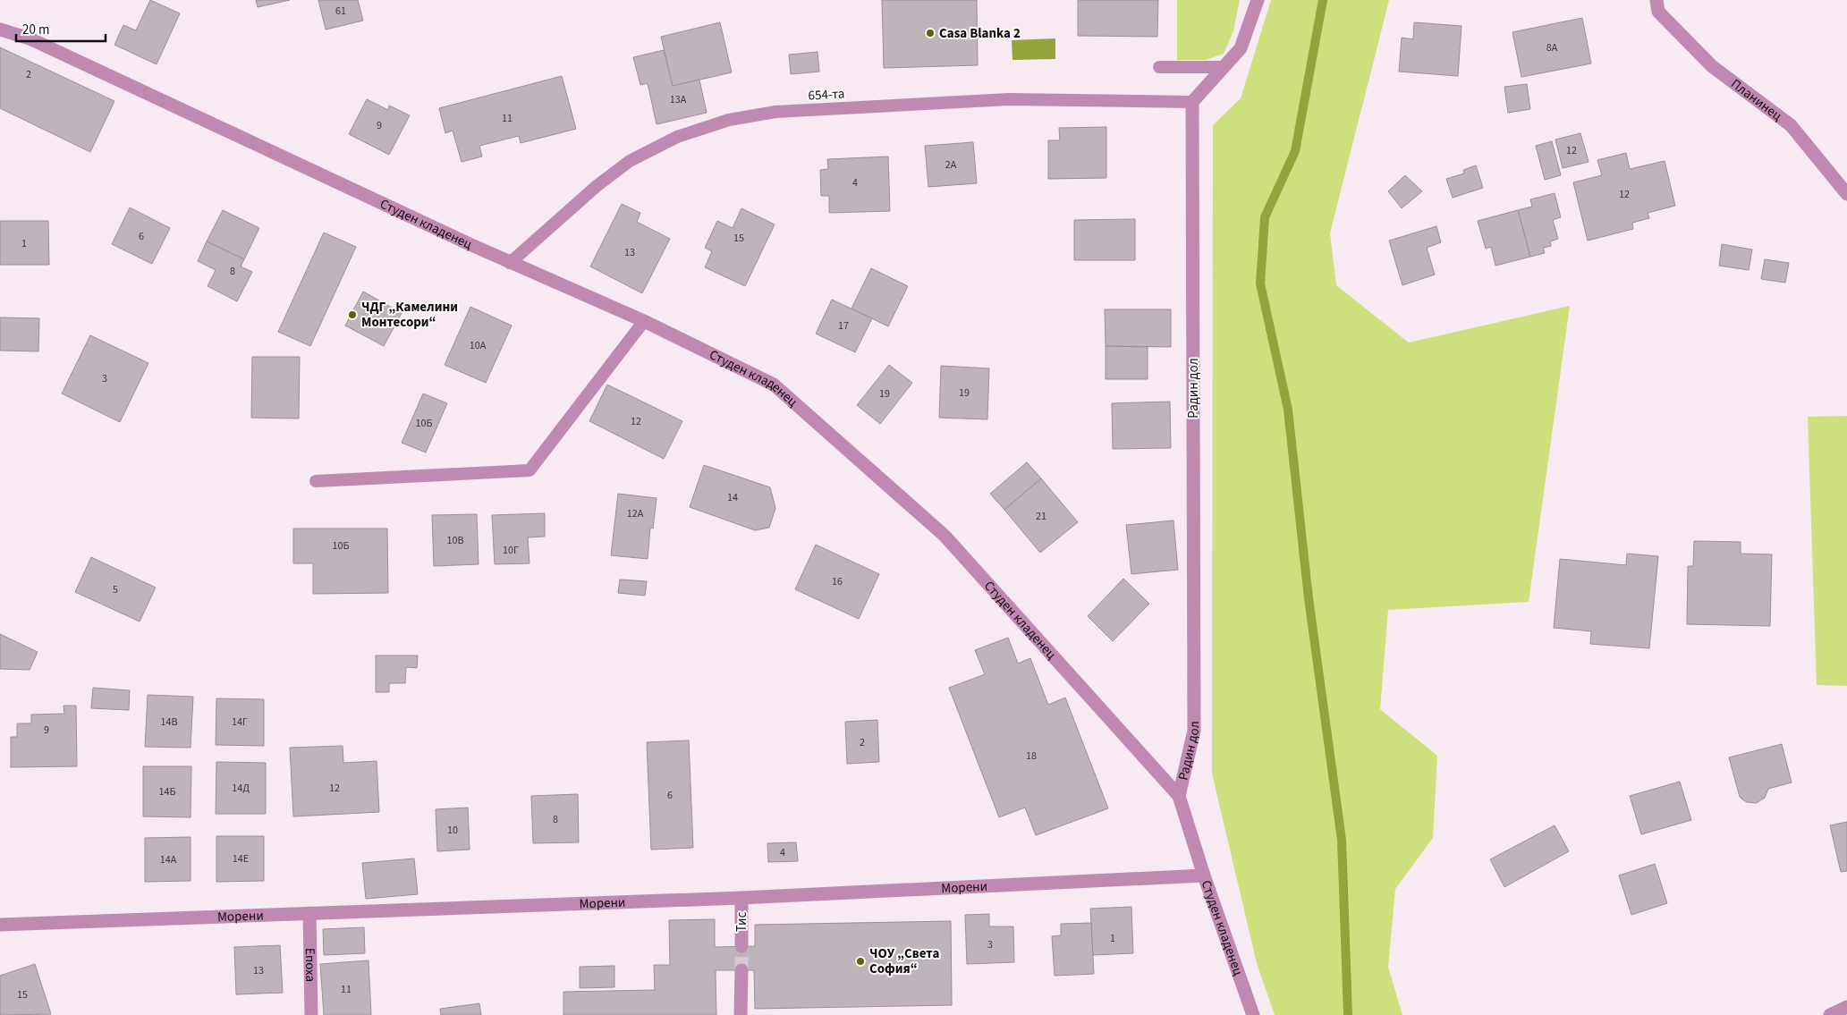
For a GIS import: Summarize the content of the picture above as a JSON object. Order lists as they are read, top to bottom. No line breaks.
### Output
{"streets":{"street":["Планинец","Студен кладенец","Радин дол","Морени","Тис","Епоха"],"lane":["654-та"]},"crossings":[["654-та","Студен кладенец"],["654-та","Радин дол"],["Студен кладенец","Радин дол"],["Студен кладенец","Морени"],["Морени","Тис"],["Морени","Епоха"]],"places":["Casa Blanka 2","ЧДГ „Камелини Монтесори“","ЧОУ „Света София“"],"house_numbers":["61","8A","2","13А","11","9","12","2А","4","12","6","15","1","13","8","17","10А","3","19","19","12","10Б","14","12А","21","10В","10Б","10Г","16","5","14В","14Г","9","2","18","14Д","12","14Б","6","8","10","4","14Е","14А","1","3","13","11","15"],"scale_bar":"20 m"}
